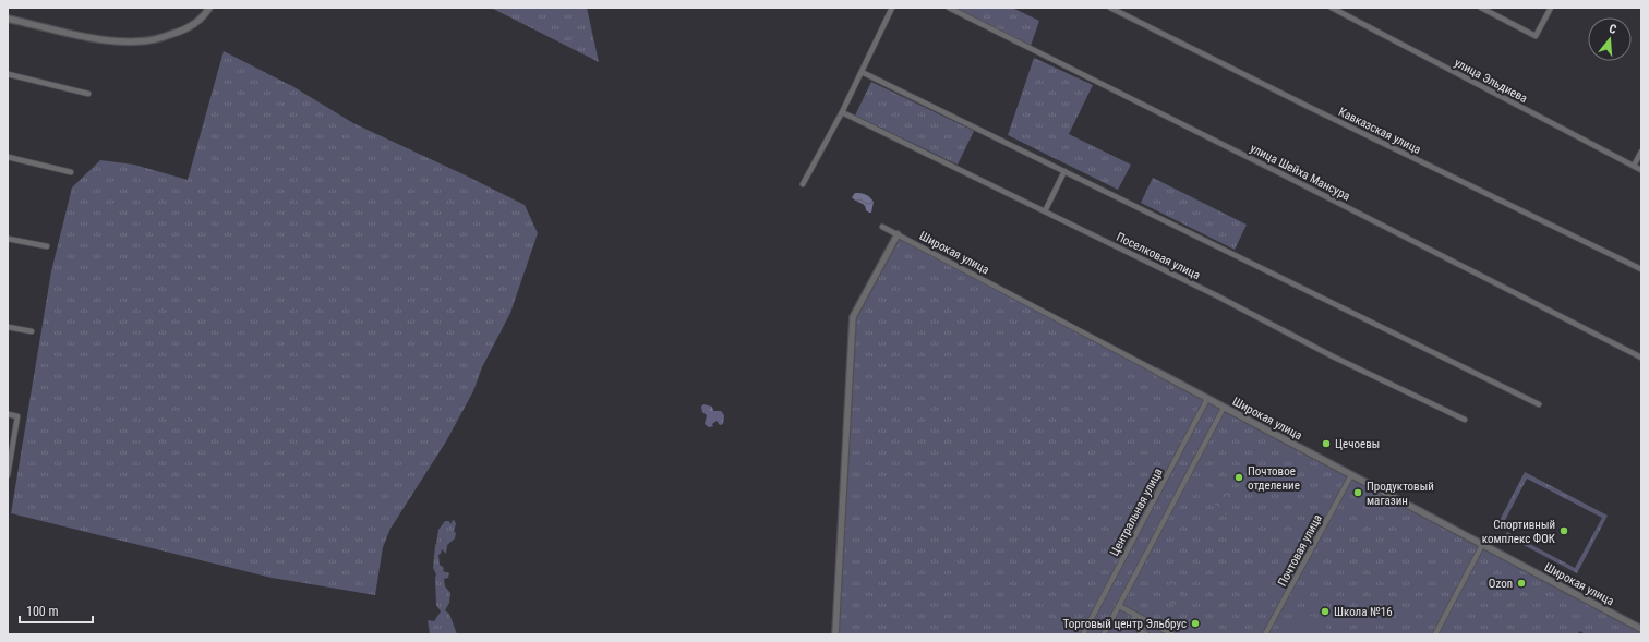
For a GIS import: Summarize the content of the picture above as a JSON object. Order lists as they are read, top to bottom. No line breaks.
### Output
{"streets":{"street":["улица Эльдиева","Кавказская улица","улица Шейха Мансура","Широкая улица","Поселковая улица","Центральная улица","Почтовая улица"]},"crossings":[["Широкая улица","Центральная улица"],["Широкая улица","Почтовая улица"]],"places":["Цечоевы","Почтовое отделение","Продуктовый магазин","Спортивный комплекс ФОК","Ozon","Школа №16","Торговый центр Эльбрус"],"scale_bar":"100 m","north":"top"}
